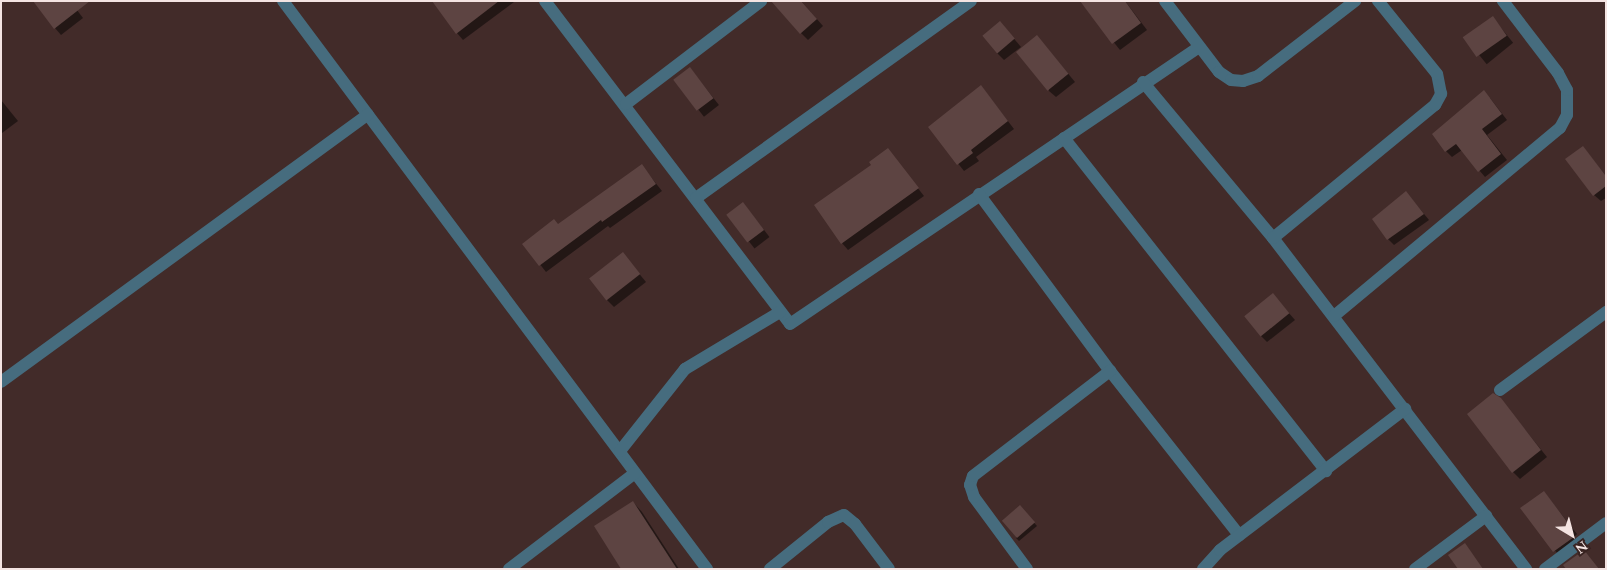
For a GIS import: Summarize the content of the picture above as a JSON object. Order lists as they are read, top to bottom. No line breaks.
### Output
{"north":"bottom right"}
